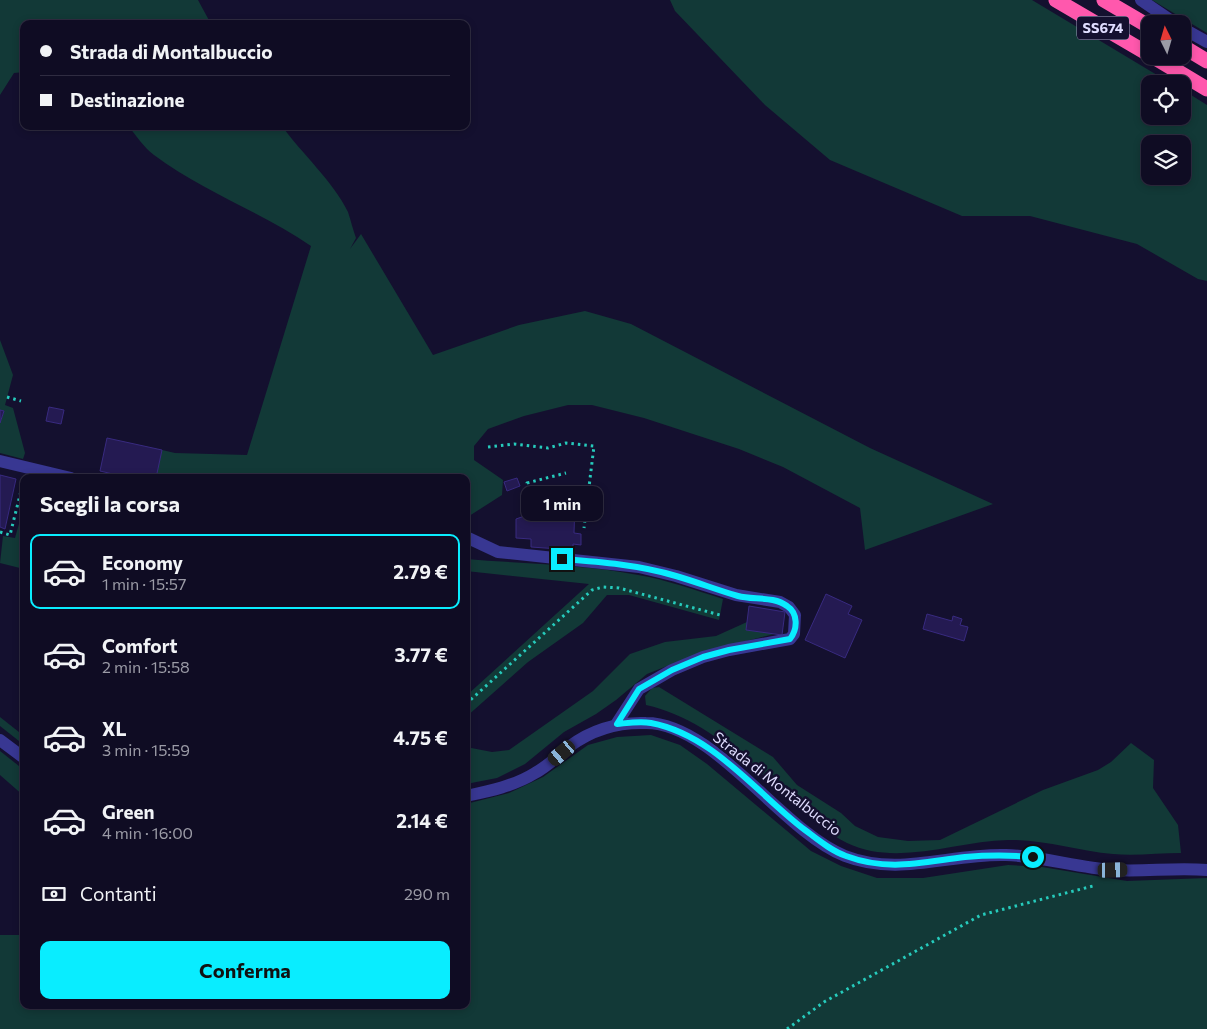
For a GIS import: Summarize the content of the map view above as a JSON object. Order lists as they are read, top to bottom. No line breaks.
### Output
{"streets":{"highway":["SS674"],"street":["Strada di Montalbuccio"]},"north":"top","page":{"banner":["Strada di Montalbuccio","Destinazione"],"heading":"Scegli la corsa","bubble":"1 min","list":[{"name":"Economy","note":"1 min · 15:57","value":"2.79 €"},{"name":"Comfort","note":"2 min · 15:58","value":"3.77 €"},{"name":"XL","note":"3 min · 15:59","value":"4.75 €"},{"name":"Green","note":"4 min · 16:00","value":"2.14 €"}],"pay":["Contanti","290 m"],"buttons":"Conferma"}}
